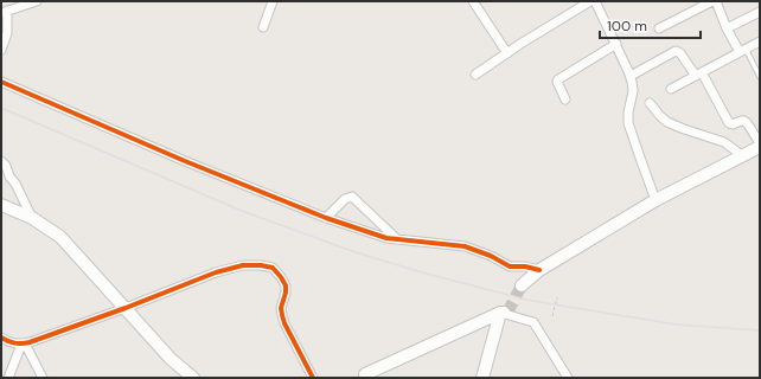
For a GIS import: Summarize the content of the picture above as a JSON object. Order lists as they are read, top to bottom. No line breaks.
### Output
{"scale_bar":"100 m"}
